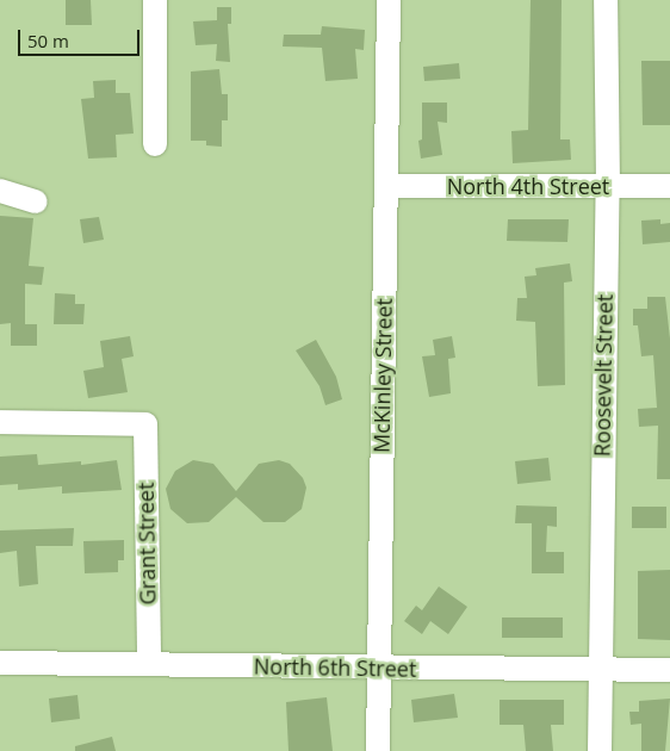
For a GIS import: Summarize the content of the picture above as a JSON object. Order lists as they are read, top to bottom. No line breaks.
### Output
{"streets":{"street":["North 4th Street","McKinley Street","Roosevelt Street","Grant Street","North 6th Street"]},"crossings":[["North 4th Street","McKinley Street"],["North 4th Street","Roosevelt Street"],["McKinley Street","North 6th Street"],["Roosevelt Street","North 6th Street"],["Grant Street","North 6th Street"]],"scale_bar":"50 m"}
